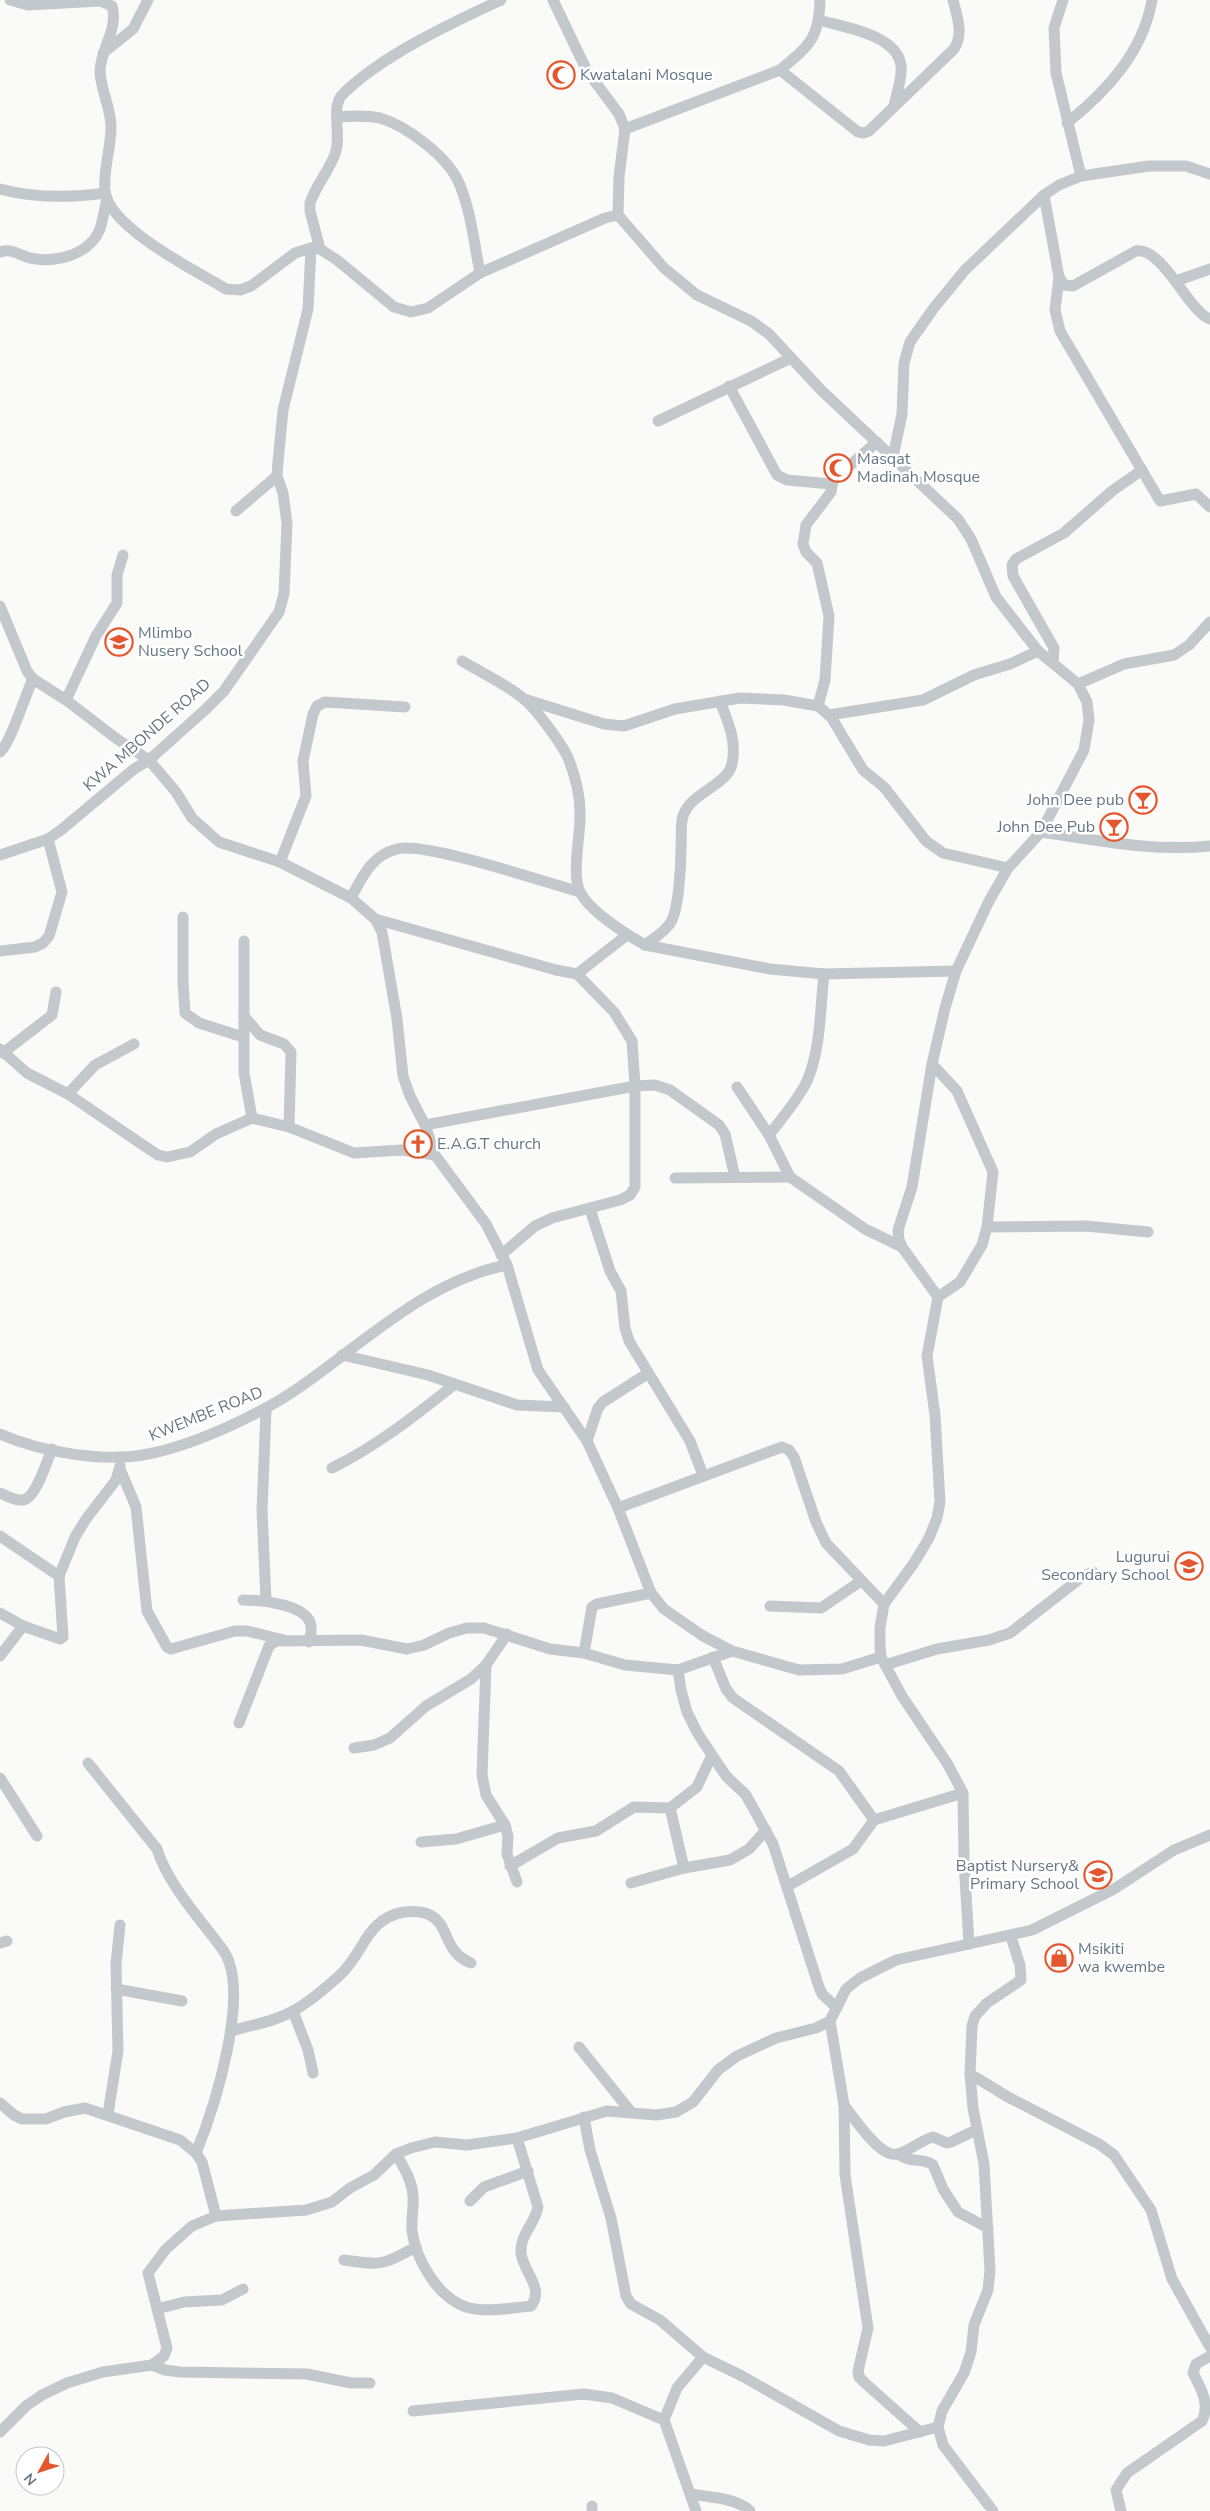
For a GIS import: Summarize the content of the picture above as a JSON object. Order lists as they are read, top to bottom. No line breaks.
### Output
{"streets":{"street":["KWA MBONDE ROAD","KWEMBE ROAD"]},"places":{"mosque":["Kwatalani Mosque","Masqat Madinah Mosque"],"school or university":["Mlimbo Nusery School","Lugurui Secondary School","Baptist Nursery& Primary School"],"bar":["John Dee pub","John Dee Pub"],"church":["E.A.G.T church"],"shop":["Msikiti wa kwembe"]},"north":"bottom left"}
